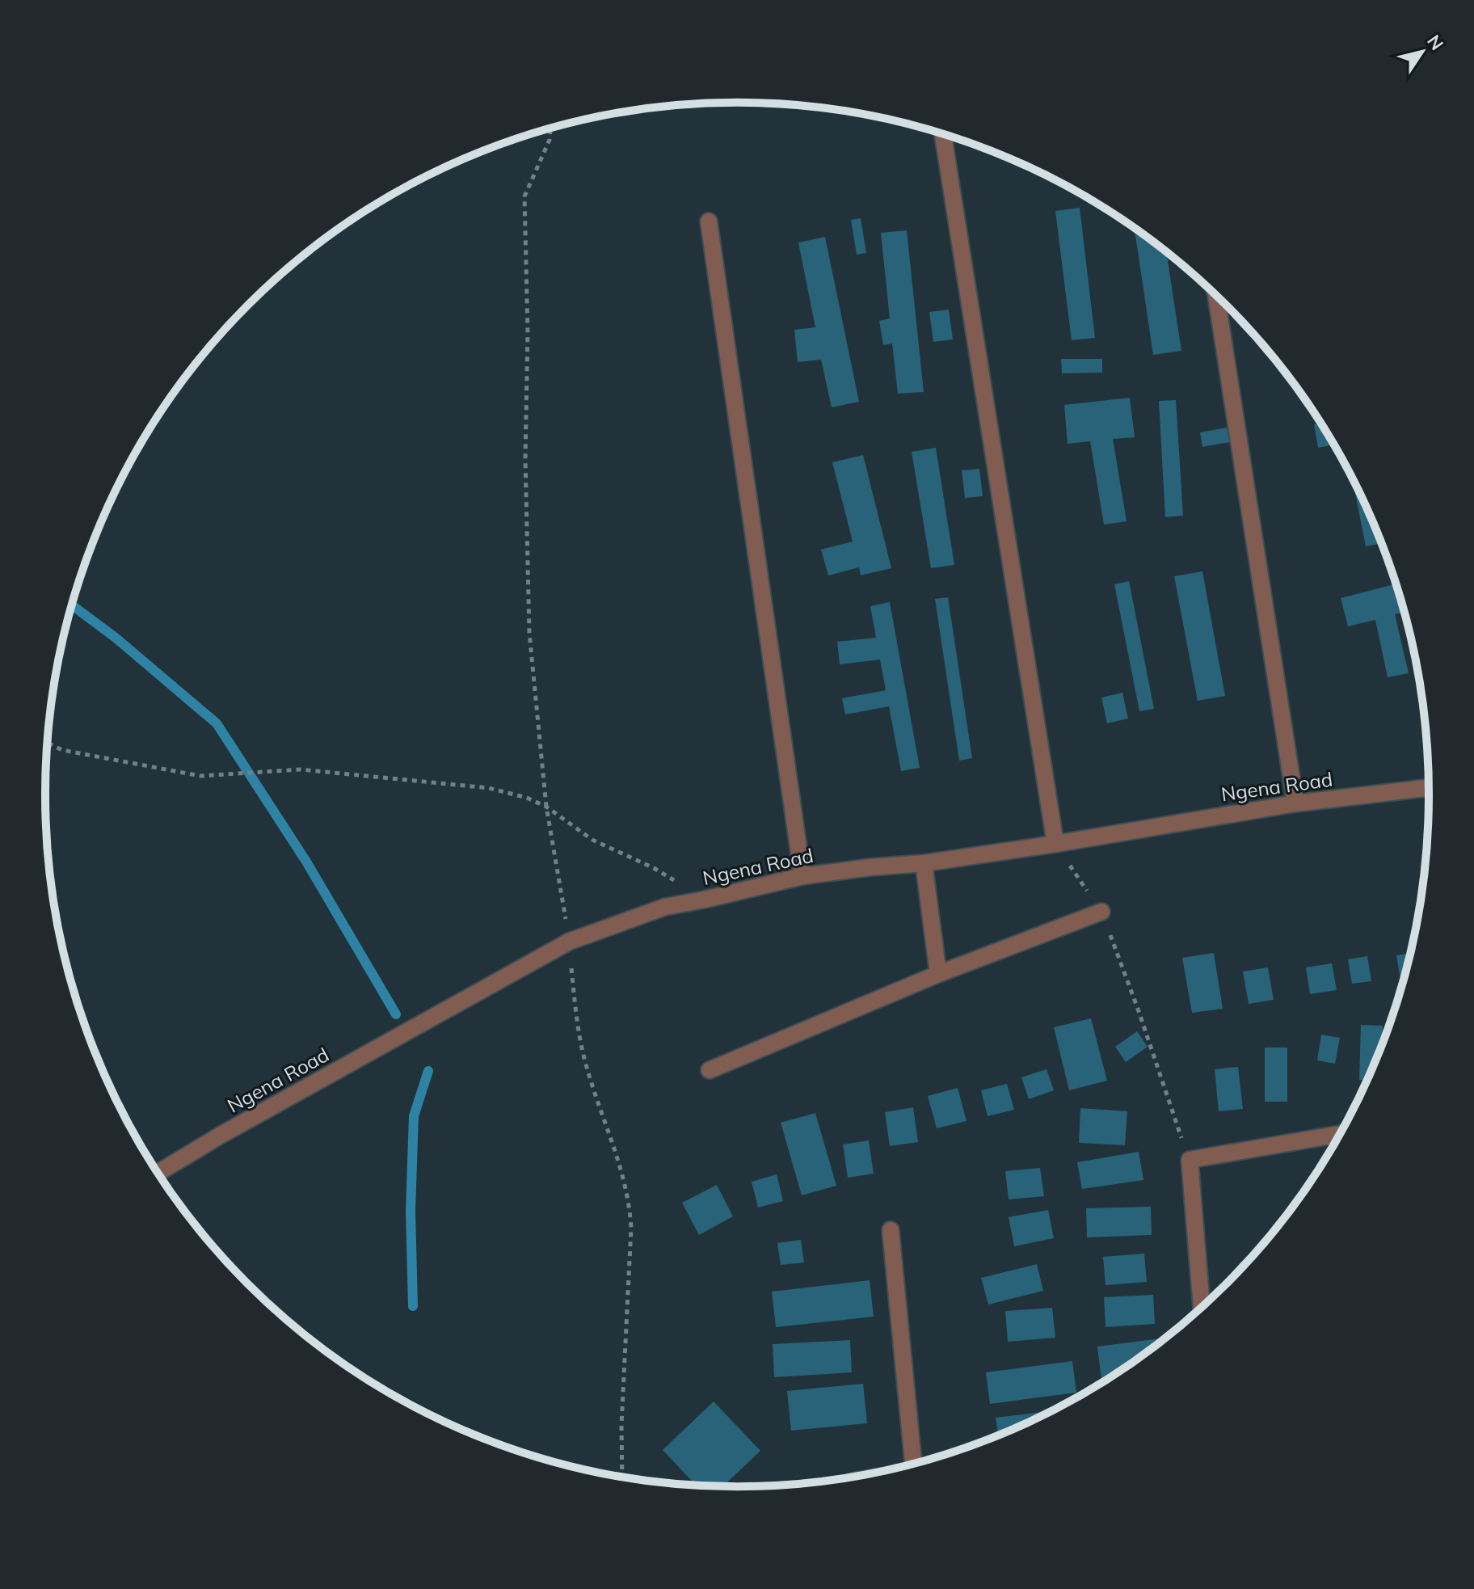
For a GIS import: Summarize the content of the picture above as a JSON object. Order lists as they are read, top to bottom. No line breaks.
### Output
{"streets":{"street":["Ngena Road"]},"north":"top right"}
